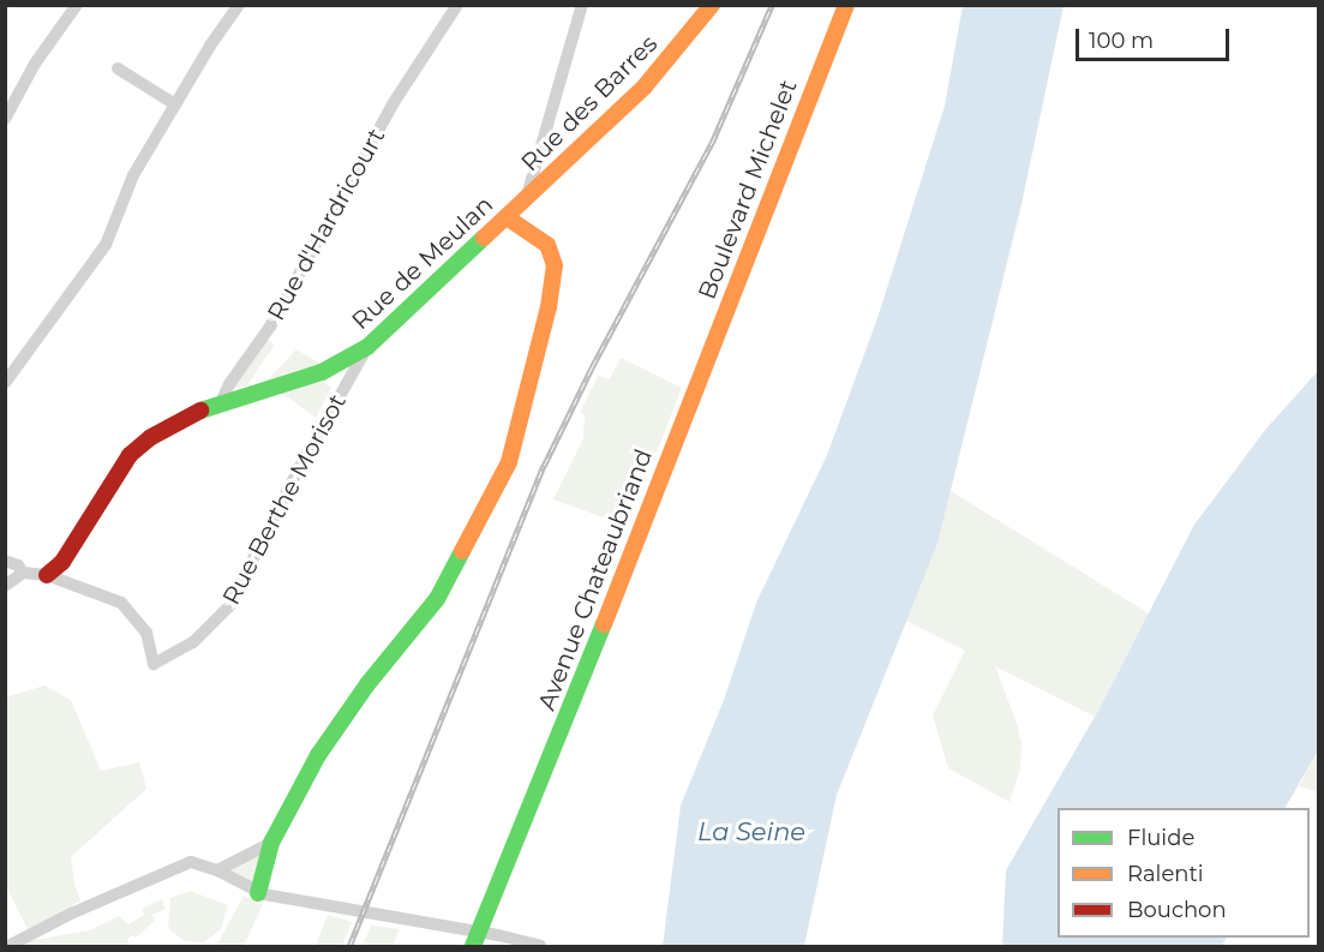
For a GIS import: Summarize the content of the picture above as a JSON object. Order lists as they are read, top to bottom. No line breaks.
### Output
{"streets":{"street":["Rue des Barres","Boulevard Michelet","Rue d'Hardricourt","Rue de Meulan","Rue Berthe Morisot","Avenue Chateaubriand"]},"crossings":[["Rue des Barres","Rue de Meulan"],["Boulevard Michelet","Avenue Chateaubriand"],["Rue d'Hardricourt","Rue de Meulan"],["Rue de Meulan","Rue Berthe Morisot"]],"water":["La Seine"],"legend":["Fluide","Ralenti","Bouchon"],"scale_bar":"100 m"}
